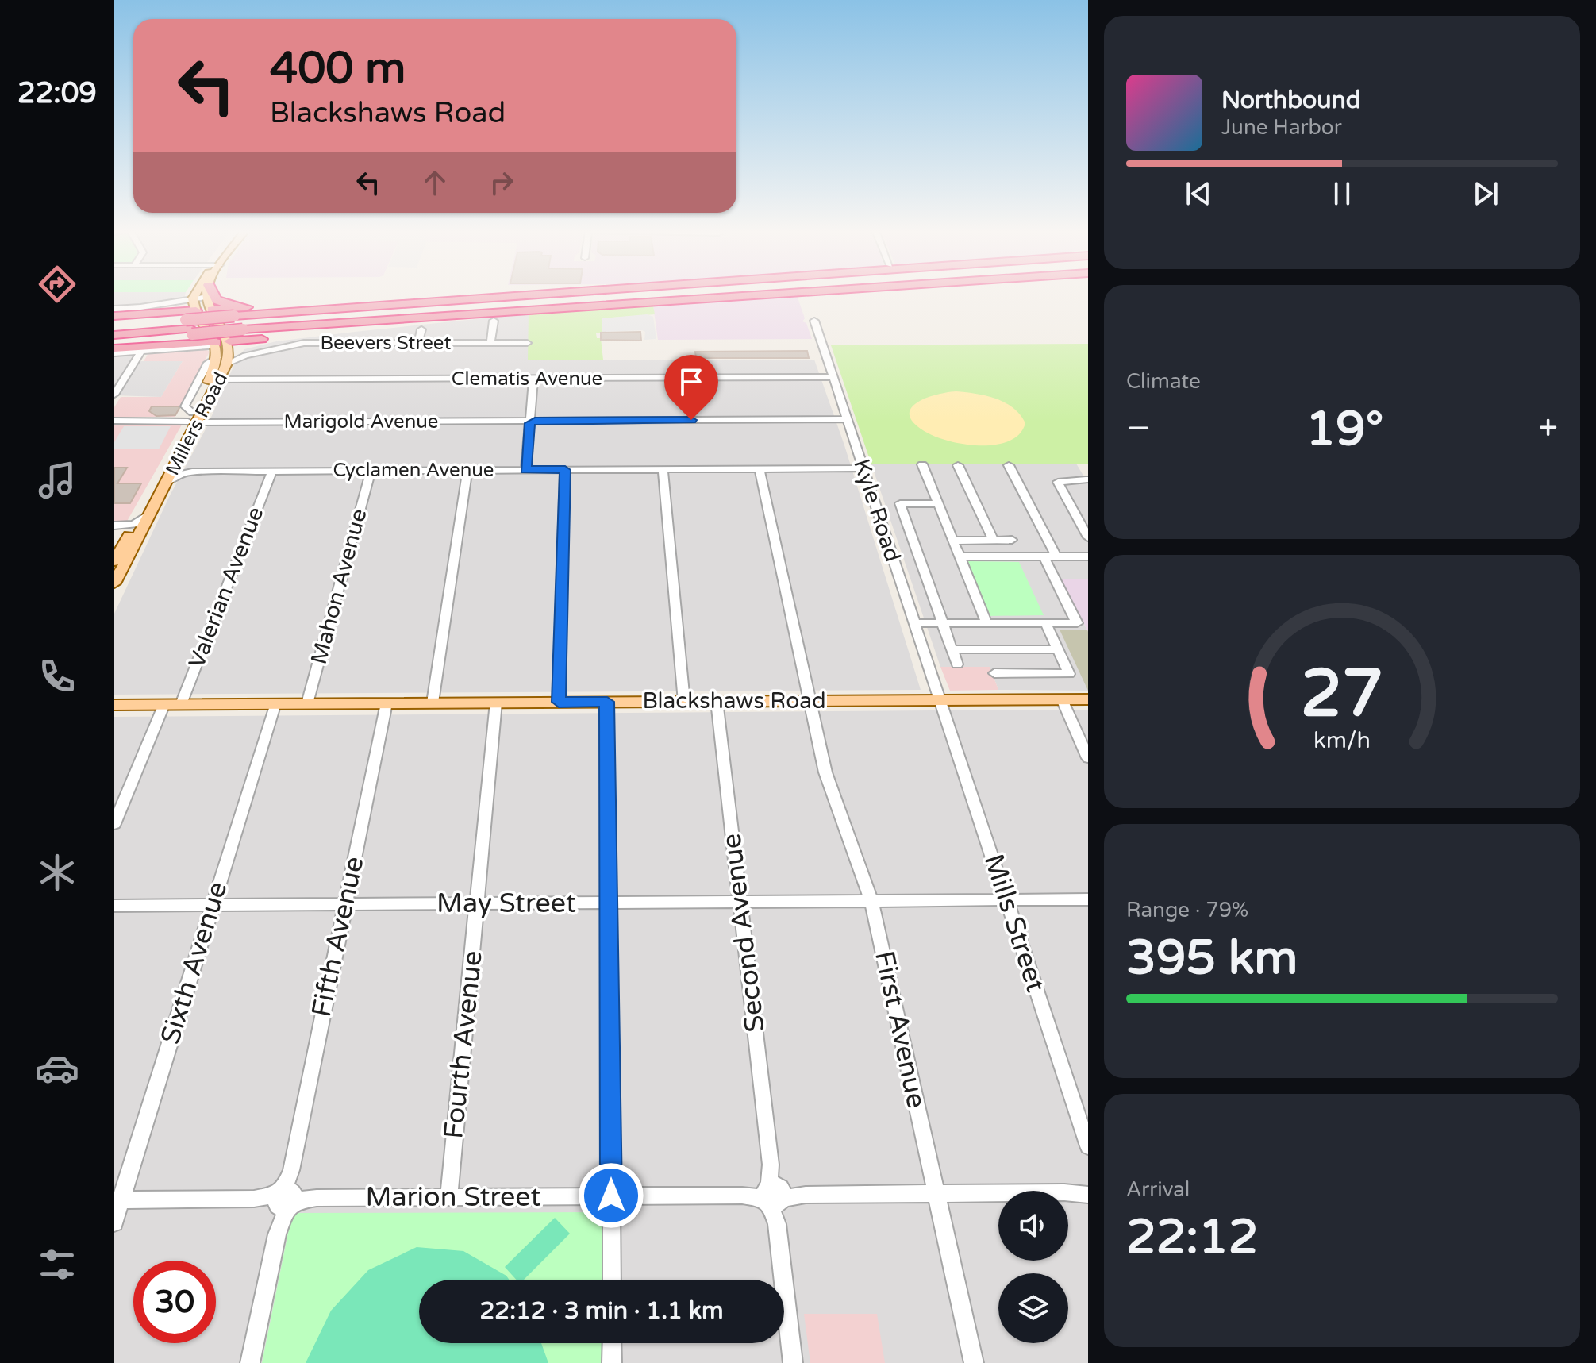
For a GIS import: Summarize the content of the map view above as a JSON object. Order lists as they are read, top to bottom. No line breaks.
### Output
{"streets":{"main road":["Millers Road","Blackshaws Road"],"street":["Beevers Street","Clematis Avenue","Marigold Avenue","Cyclamen Avenue","Kyle Road","Mahon Avenue","Valerian Avenue","May Street","Mills Street","Second Avenue","Fifth Avenue","Sixth Avenue","First Avenue","Fourth Avenue","Marion Street"]},"crossings":[["Beevers Street","Millers Road"],["Clematis Avenue","Millers Road"],["Clematis Avenue","Kyle Road"],["Marigold Avenue","Millers Road"],["Marigold Avenue","Kyle Road"],["Millers Road","Cyclamen Avenue"],["Cyclamen Avenue","Kyle Road"],["Cyclamen Avenue","Mahon Avenue"],["Cyclamen Avenue","Valerian Avenue"],["Cyclamen Avenue","First Avenue"],["Kyle Road","Blackshaws Road"],["Kyle Road","Mills Street"],["Mahon Avenue","Blackshaws Road"],["Valerian Avenue","Blackshaws Road"],["Blackshaws Road","Mills Street"],["Blackshaws Road","Second Avenue"],["Blackshaws Road","Fifth Avenue"],["Blackshaws Road","Sixth Avenue"],["Blackshaws Road","First Avenue"],["Blackshaws Road","Fourth Avenue"],["May Street","Mills Street"],["May Street","Second Avenue"],["May Street","Fifth Avenue"],["May Street","Sixth Avenue"],["May Street","First Avenue"],["May Street","Fourth Avenue"],["Second Avenue","Marion Street"],["Fifth Avenue","Marion Street"],["Sixth Avenue","Marion Street"],["First Avenue","Marion Street"],["Fourth Avenue","Marion Street"]],"page":{"tabs":"22:09","turn":["400 m","Blackshaws Road"],"song":["Northbound","June Harbor"],"tile":["Climate",["Range · 79%","395 km"],["Arrival","22:12"]],"heat":["−","19°","+"],"limit":"30","trip":"22:12 · 3 min · 1.1 km","gauge":["27","km/h"]}}
